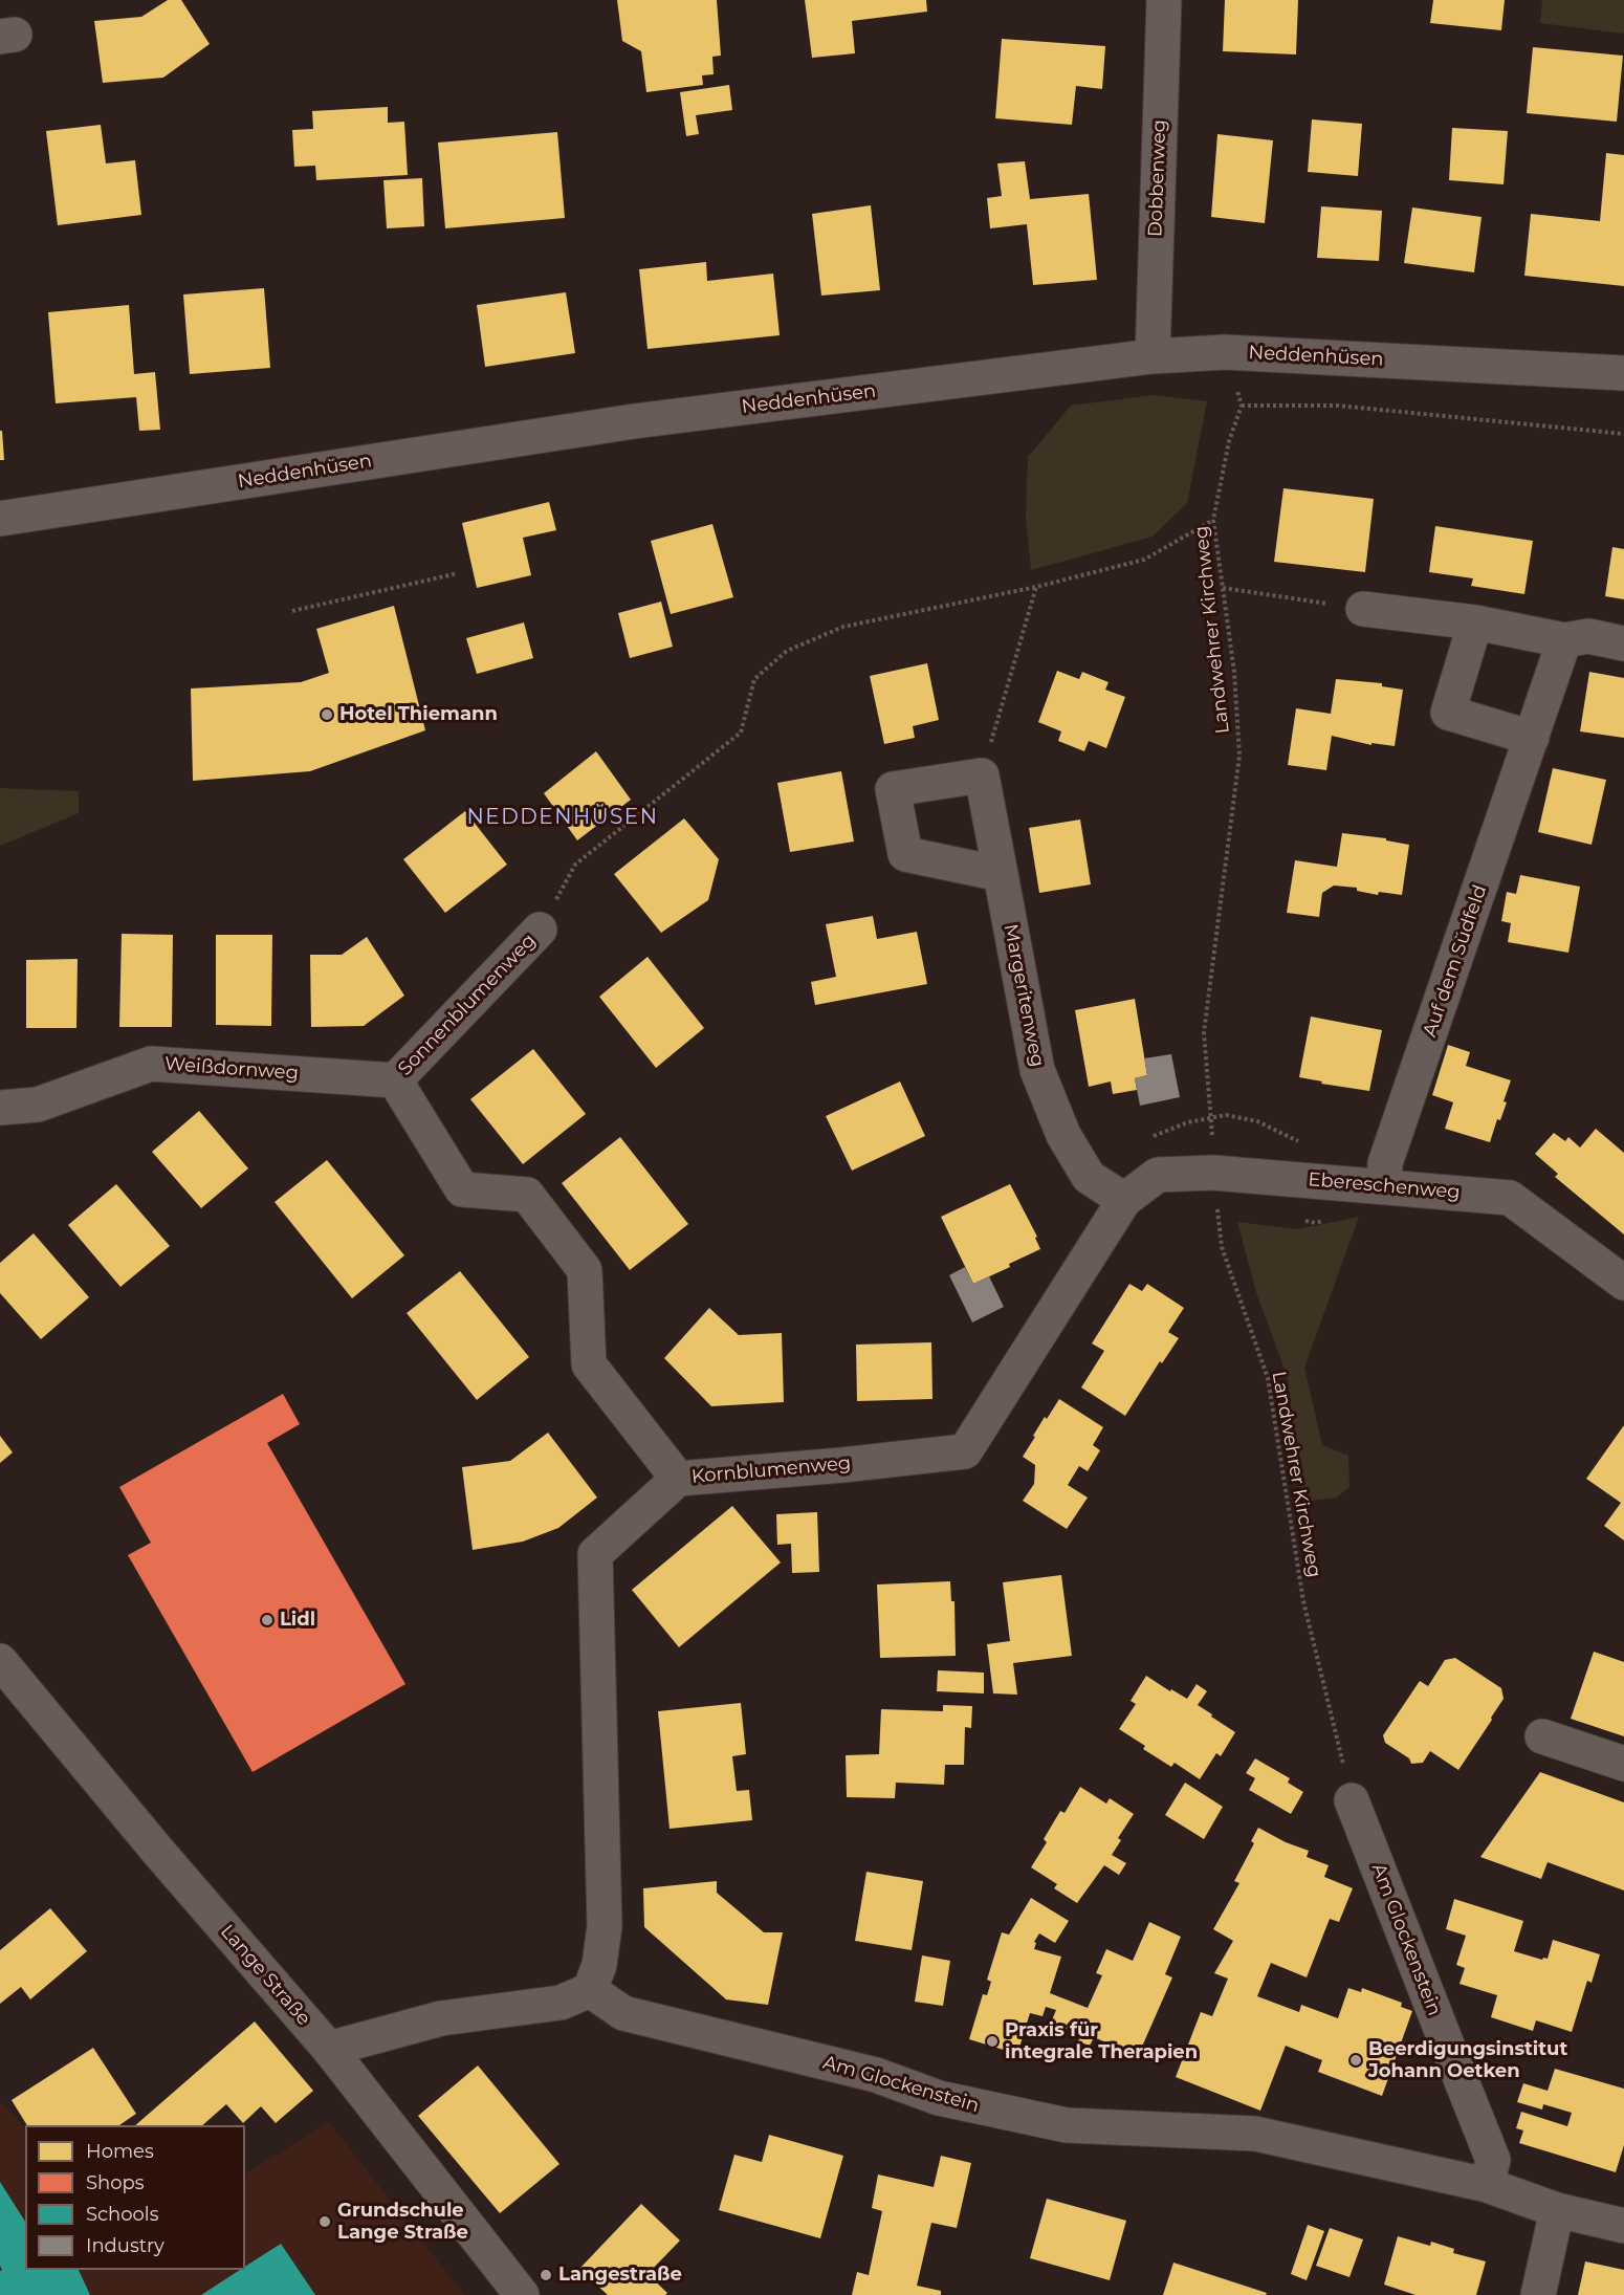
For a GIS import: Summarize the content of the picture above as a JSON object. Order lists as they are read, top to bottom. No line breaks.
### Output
{"streets":{"street":["Dobbenweg","Neddenhüsen","Auf dem Südfeld","Margeritenweg","Sonnenblumenweg","Weißdornweg","Ebereschenweg","Kornblumenweg","Am Glockenstein","Lange Straße"],"path":["Landwehrer Kirchweg"]},"crossings":[["Dobbenweg","Neddenhüsen"],["Landwehrer Kirchweg","Am Glockenstein"],["Auf dem Südfeld","Ebereschenweg"],["Margeritenweg","Ebereschenweg"],["Margeritenweg","Kornblumenweg"],["Sonnenblumenweg","Weißdornweg"],["Sonnenblumenweg","Kornblumenweg"],["Ebereschenweg","Kornblumenweg"],["Kornblumenweg","Am Glockenstein"]],"districts":["NEDDENHÜSEN"],"places":["Hotel Thiemann","Lidl","Praxis für integrale Therapien","Beerdigungsinstitut Johann Oetken","Grundschule Lange Straße","Langestraße"],"legend":["Homes","Shops","Schools","Industry"]}
